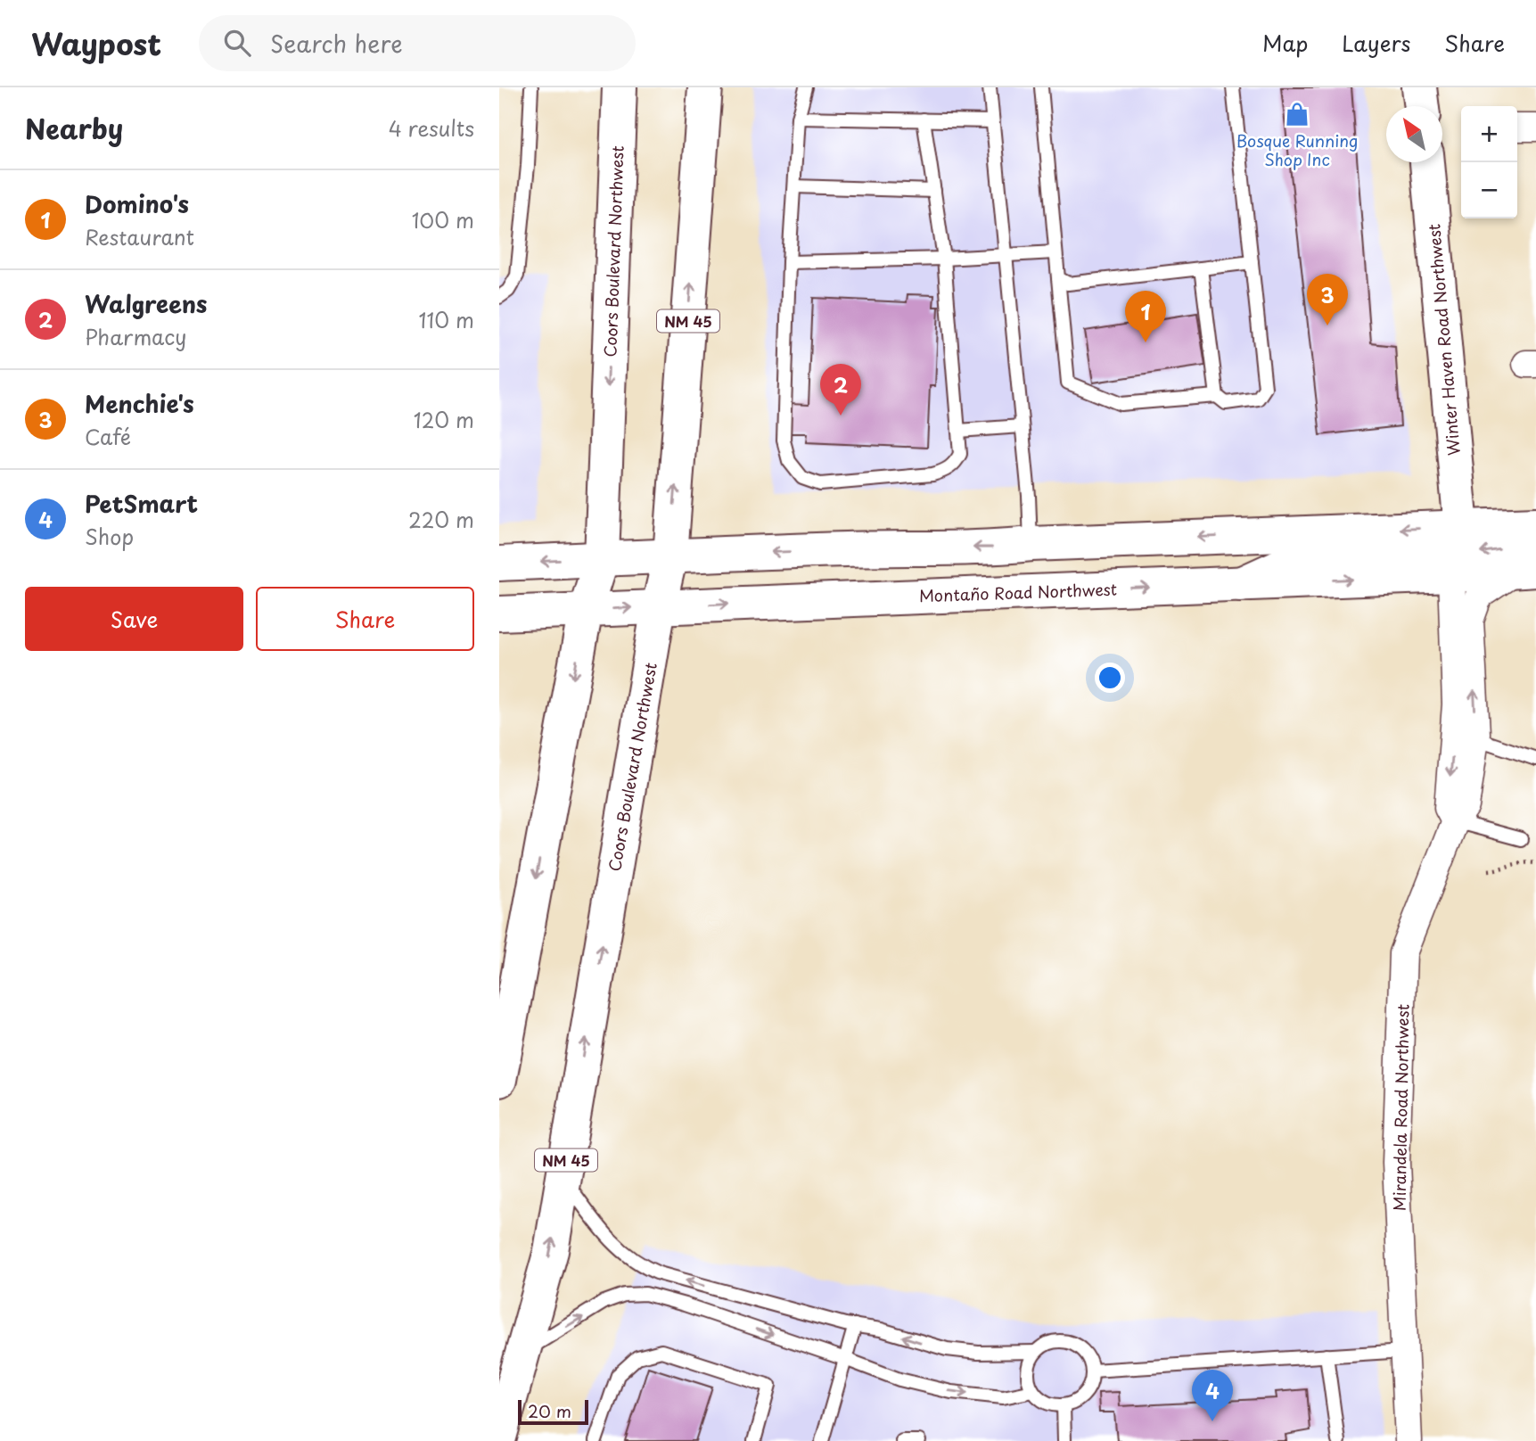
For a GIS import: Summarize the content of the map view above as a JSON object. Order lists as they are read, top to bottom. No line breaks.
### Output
{"streets":{"main road":["Coors Boulevard Northwest","NM 45","Winter Haven Road Northwest","Montaño Road Northwest"],"street":["Mirandela Road Northwest"]},"crossings":[["Coors Boulevard Northwest","Montaño Road Northwest"],["Montaño Road Northwest","Mirandela Road Northwest"]],"places":{"shop":["Bosque Running Shop Inc"]},"scale_bar":"20 m","north":"top left","page":{"header":"Waypost","search":"Search here","nav":["Map","Layers","Share"],"heading":["Nearby","4 results"],"map_buttons":["+","−"],"list":[{"mark":"1","name":"Domino's","note":"Restaurant","value":"100 m"},{"mark":"2","name":"Walgreens","note":"Pharmacy","value":"110 m"},{"mark":"3","name":"Menchie's","note":"Café","value":"120 m"},{"mark":"4","name":"PetSmart","note":"Shop","value":"220 m"}],"pins":["3","1","2","4"],"buttons":["Save","Share"],"scale":"20 m"}}
